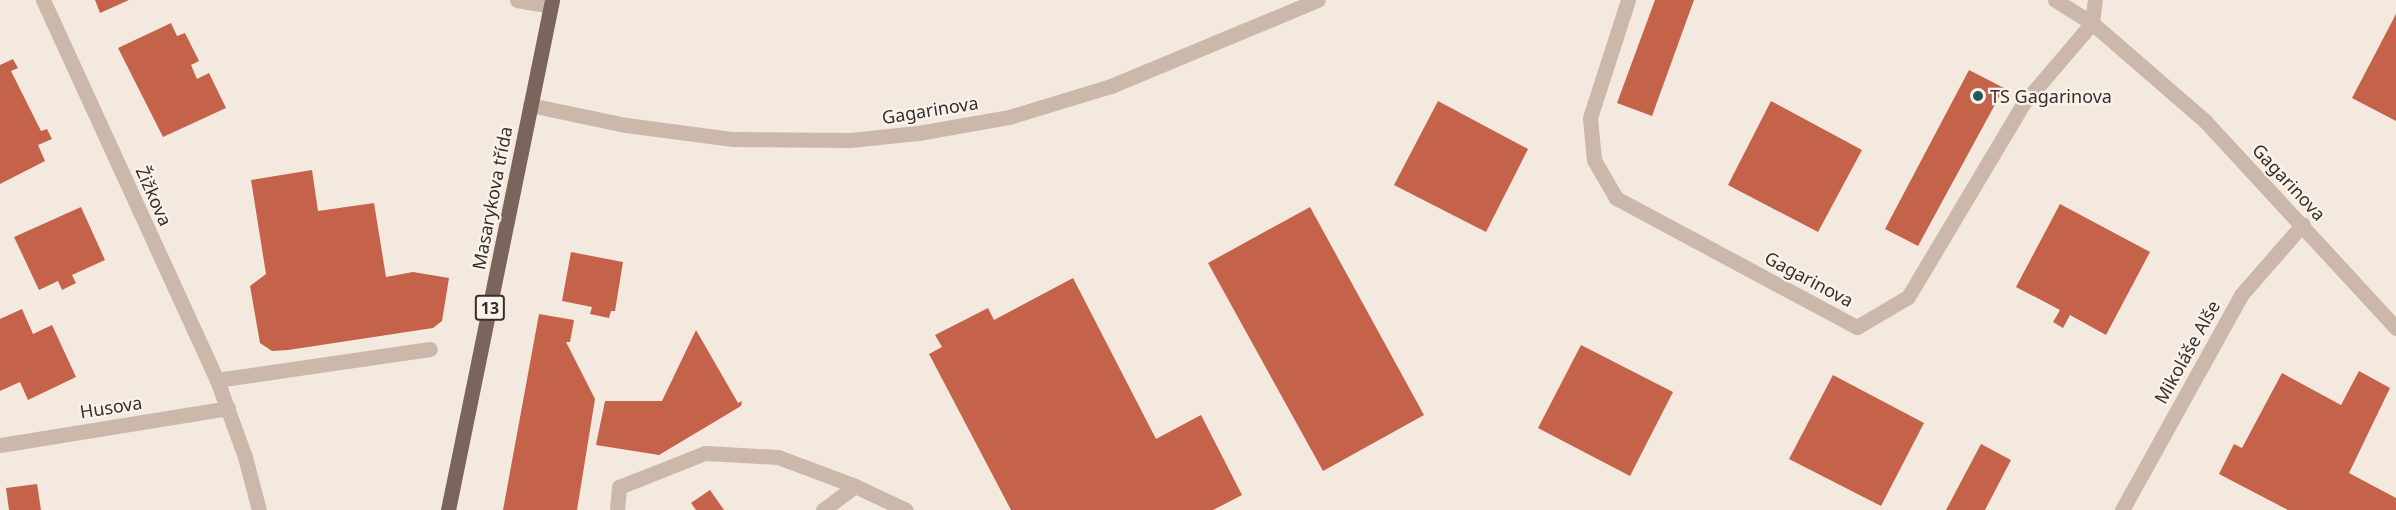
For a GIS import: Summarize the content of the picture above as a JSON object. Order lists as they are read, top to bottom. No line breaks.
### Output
{"streets":{"main road":["Masarykova třída","13"],"street":["Gagarinova","Žižkova","Mikoláše Alše","Husova"]},"crossings":[["Gagarinova","Masarykova třída"],["Gagarinova","Mikoláše Alše"],["Žižkova","Husova"]],"places":["TS Gagarinova"]}
